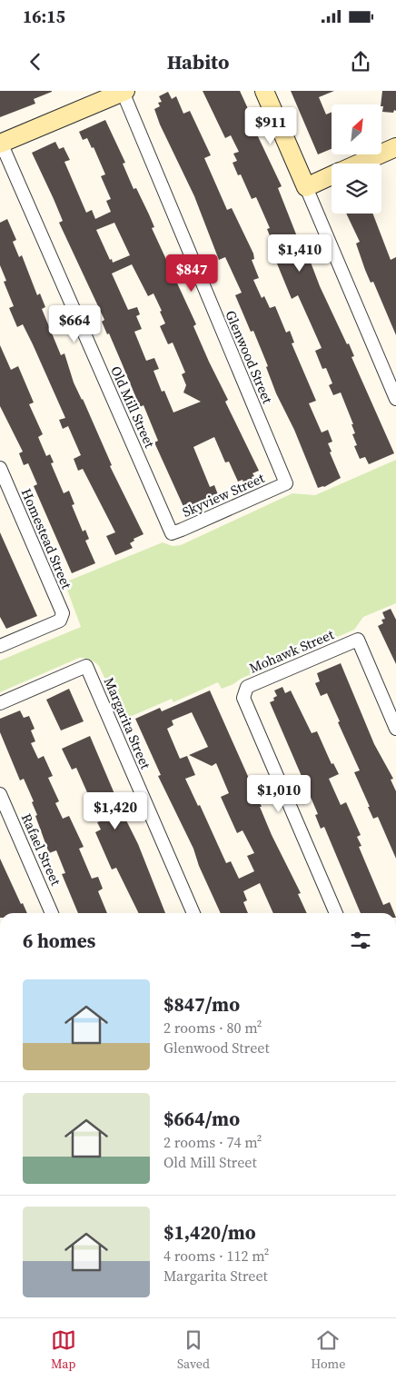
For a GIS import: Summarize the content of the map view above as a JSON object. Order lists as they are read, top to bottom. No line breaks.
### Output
{"streets":{"street":["Glenwood Street","Old Mill Street","Skyview Street","Homestead Street","Mohawk Street","Margarita Street","Rafael Street"]},"crossings":[["Glenwood Street","Skyview Street"],["Old Mill Street","Skyview Street"]],"north":"top right","page":{"status":"16:15","header":"Habito","price":["$911","$1,410","$847","$664","$1,010","$1,420"],"heading":"6 homes","list":[{"name":"$847/mo","note":"2 rooms · 80 m² · Glenwood Street"},{"name":"$664/mo","note":"2 rooms · 74 m² · Old Mill Street"},{"name":"$1,420/mo","note":"4 rooms · 112 m² · Margarita Street"}],"tabs":["Map","Saved","Home"]}}
